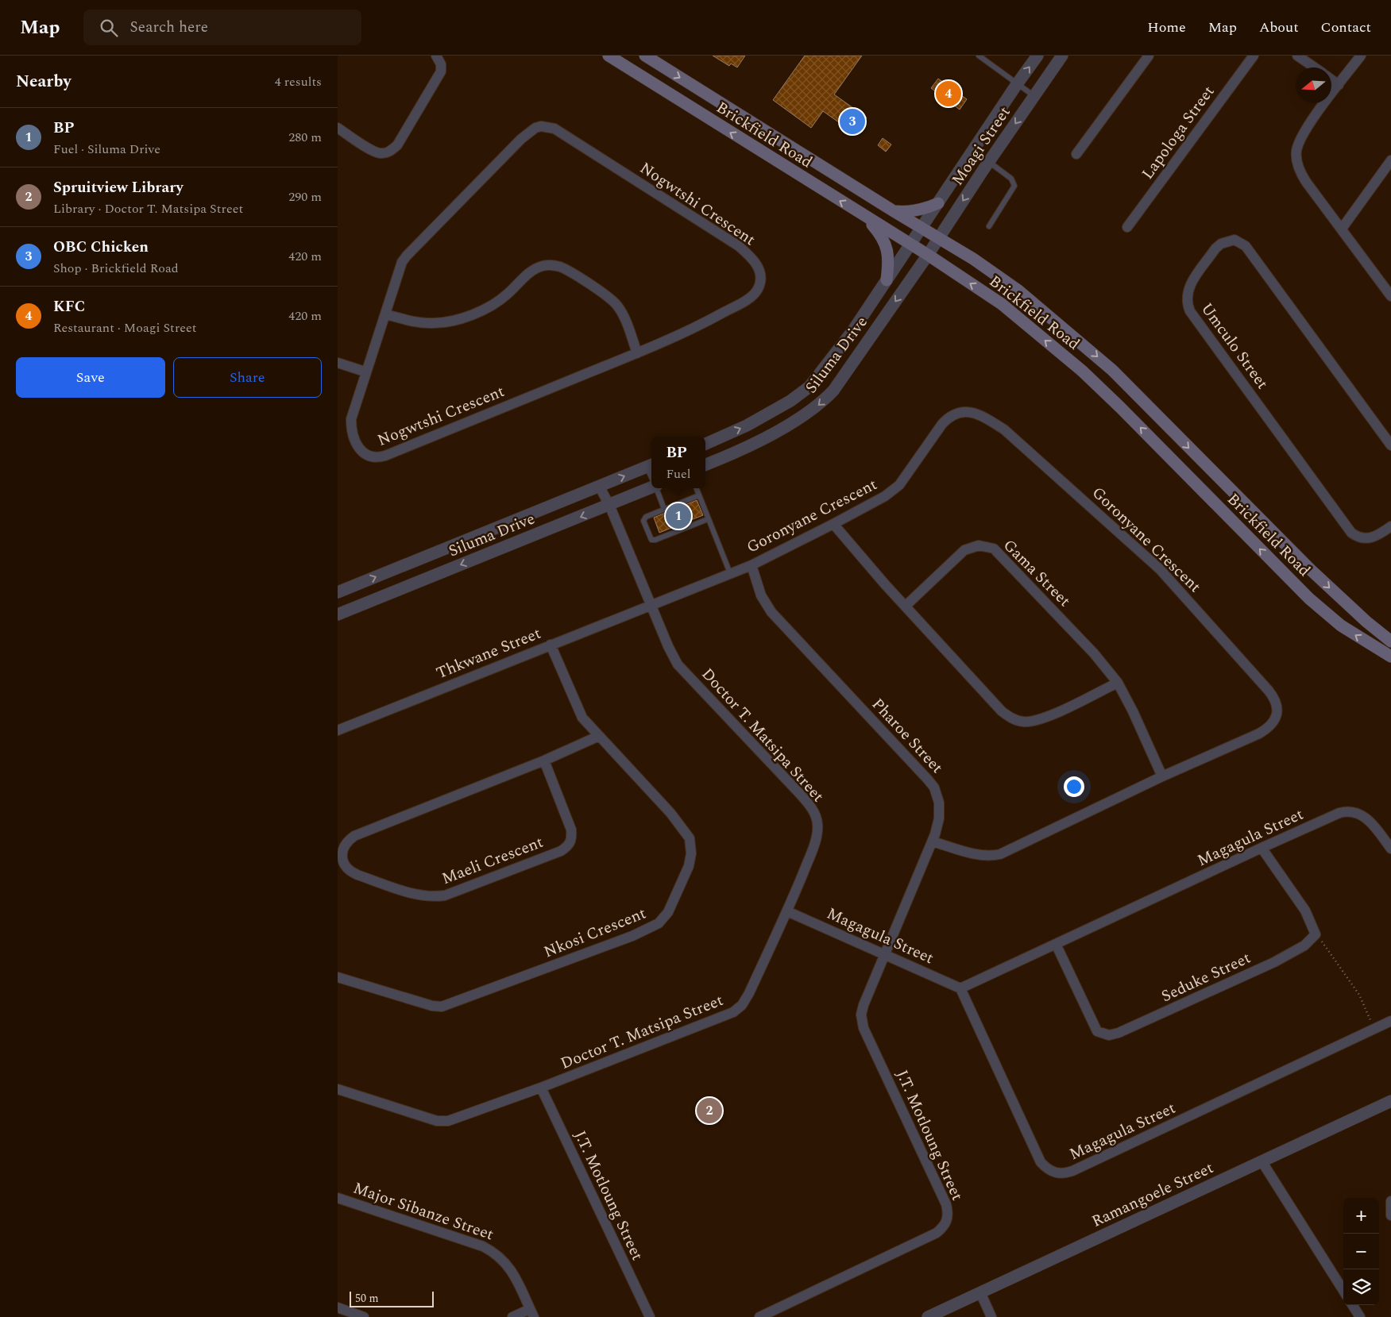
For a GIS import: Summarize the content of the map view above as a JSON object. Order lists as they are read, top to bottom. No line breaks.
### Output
{"streets":{"main road":["Brickfield Road"],"street":["Lapologa Street","Moagi Street","Nogwtshi Crescent","Umculo Street","Siluma Drive","Goronyane Crescent","Gama Street","Thkwane Street","Doctor T. Matsipa Street","Pharoe Street","Magagula Street","Maeli Crescent","Nkosi Crescent","Seduke Street","J.T. Motloung Street","Ramangoele Street","Major Sibanze Street"]},"crossings":[["Brickfield Road","Moagi Street"],["Brickfield Road","Siluma Drive"],["Moagi Street","Siluma Drive"],["Siluma Drive","Doctor T. Matsipa Street"],["Goronyane Crescent","Gama Street"],["Goronyane Crescent","Thkwane Street"],["Goronyane Crescent","Doctor T. Matsipa Street"],["Goronyane Crescent","Pharoe Street"],["Thkwane Street","Doctor T. Matsipa Street"],["Thkwane Street","Nkosi Crescent"],["Doctor T. Matsipa Street","Magagula Street"],["Doctor T. Matsipa Street","J.T. Motloung Street"],["Pharoe Street","Magagula Street"],["Pharoe Street","J.T. Motloung Street"],["Magagula Street","Seduke Street"],["Magagula Street","J.T. Motloung Street"],["Maeli Crescent","Nkosi Crescent"]],"scale_bar":"50 m","north":"left","page":{"header":"Map","search":"Search here","nav":["Home","Map","About","Contact"],"heading":["Nearby","4 results"],"pins":["4","3","1","2"],"list":[{"mark":"1","name":"BP","note":"Fuel · Siluma Drive","value":"280 m"},{"mark":"2","name":"Spruitview Library","note":"Library · Doctor T. Matsipa Street","value":"290 m"},{"mark":"3","name":"OBC Chicken","note":"Shop · Brickfield Road","value":"420 m"},{"mark":"4","name":"KFC","note":"Restaurant · Moagi Street","value":"420 m"}],"buttons":["Save","Share"],"popup":["BP","Fuel"],"map_buttons":["+","−"],"scale":"50 m"}}
